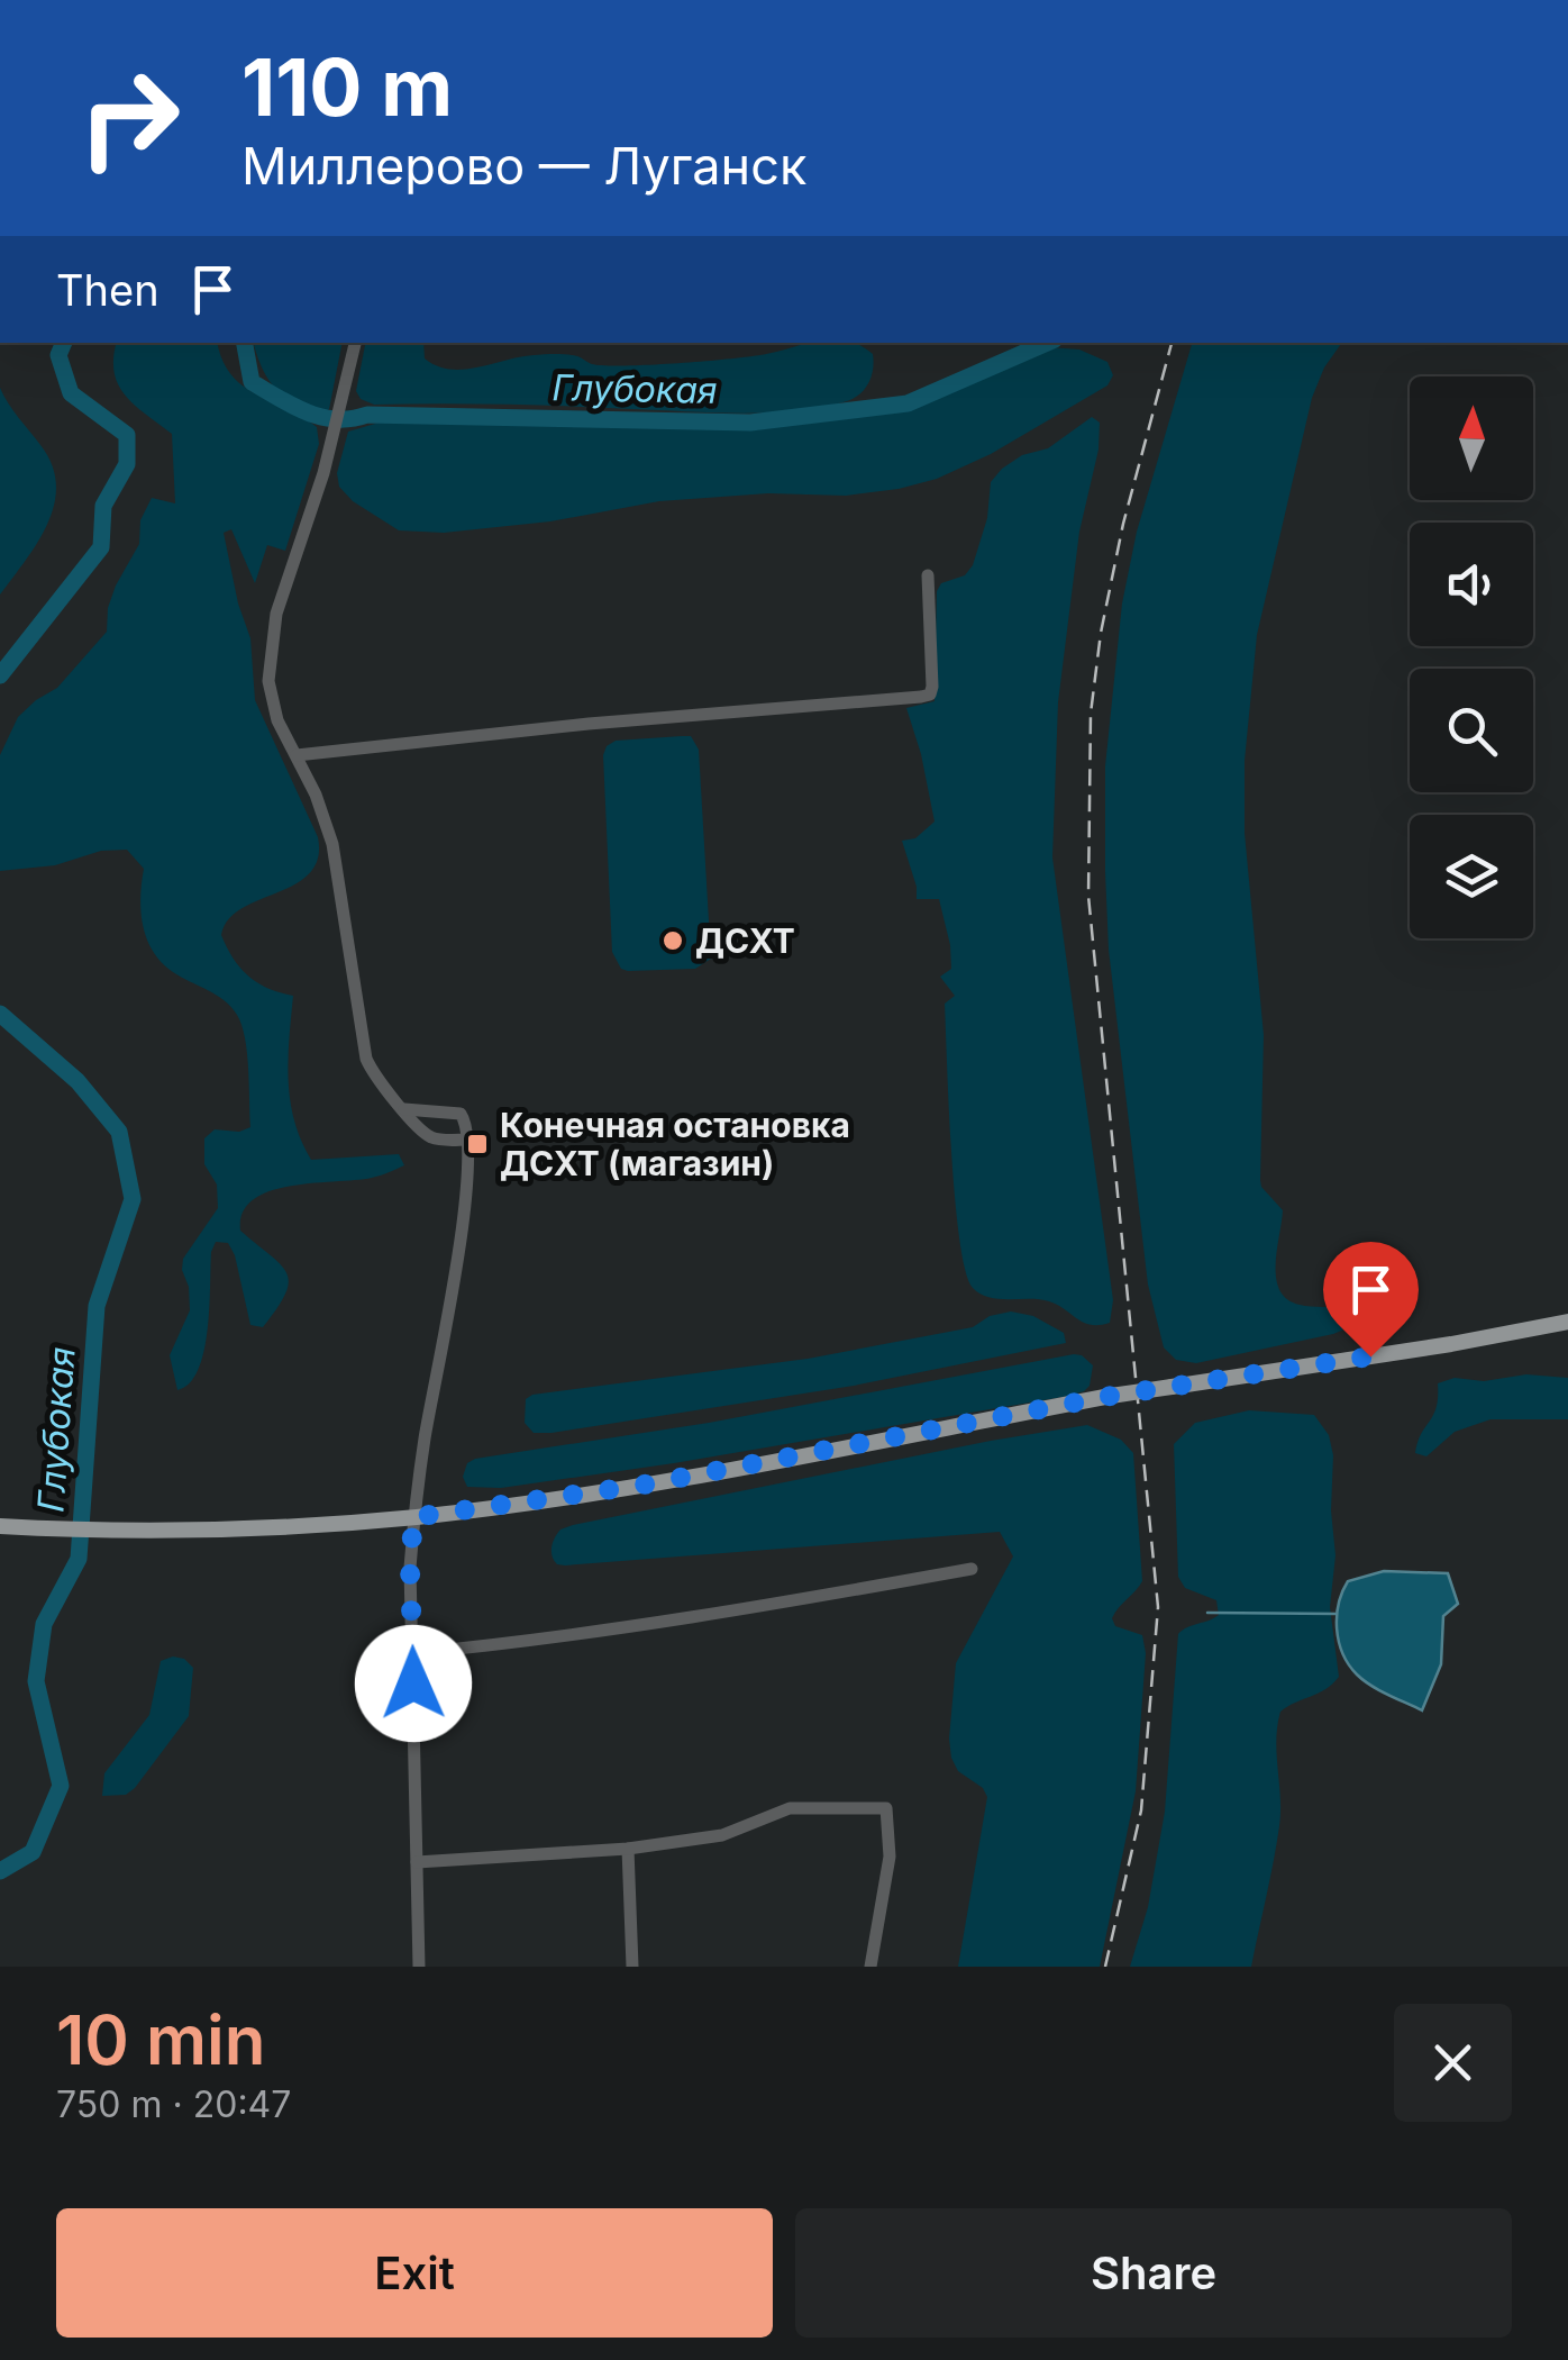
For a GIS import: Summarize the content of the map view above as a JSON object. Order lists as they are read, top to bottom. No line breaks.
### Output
{"water":["Глубокая"],"places":{"other":["ДСХТ"],"transit":["Конечная остановка ДСХТ (магазин)"]},"north":"top","page":{"turn":["110 m","Миллерово — Луганск"],"then":"Then","heading":["10 min","750 m · 20:47"],"buttons":["Exit","Share"]}}
